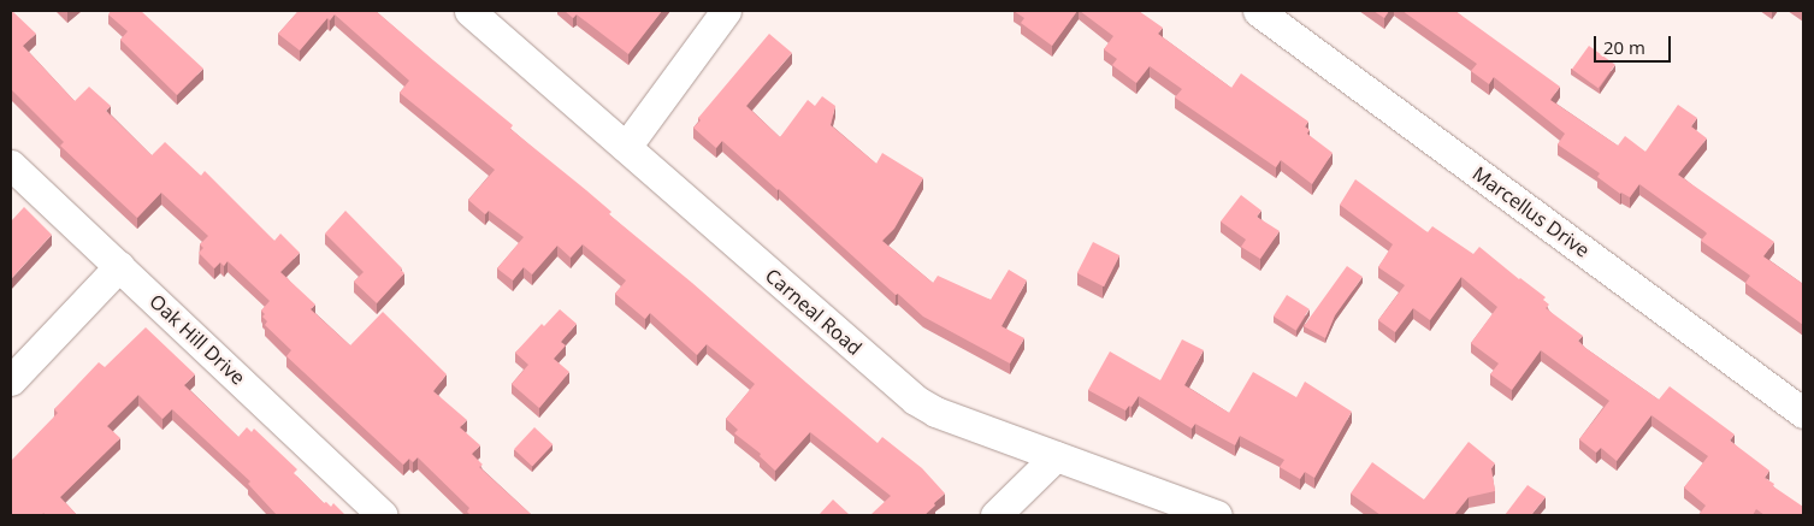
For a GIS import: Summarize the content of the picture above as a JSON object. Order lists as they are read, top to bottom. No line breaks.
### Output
{"streets":{"street":["Marcellus Drive","Carneal Road","Oak Hill Drive"]},"scale_bar":"20 m"}
